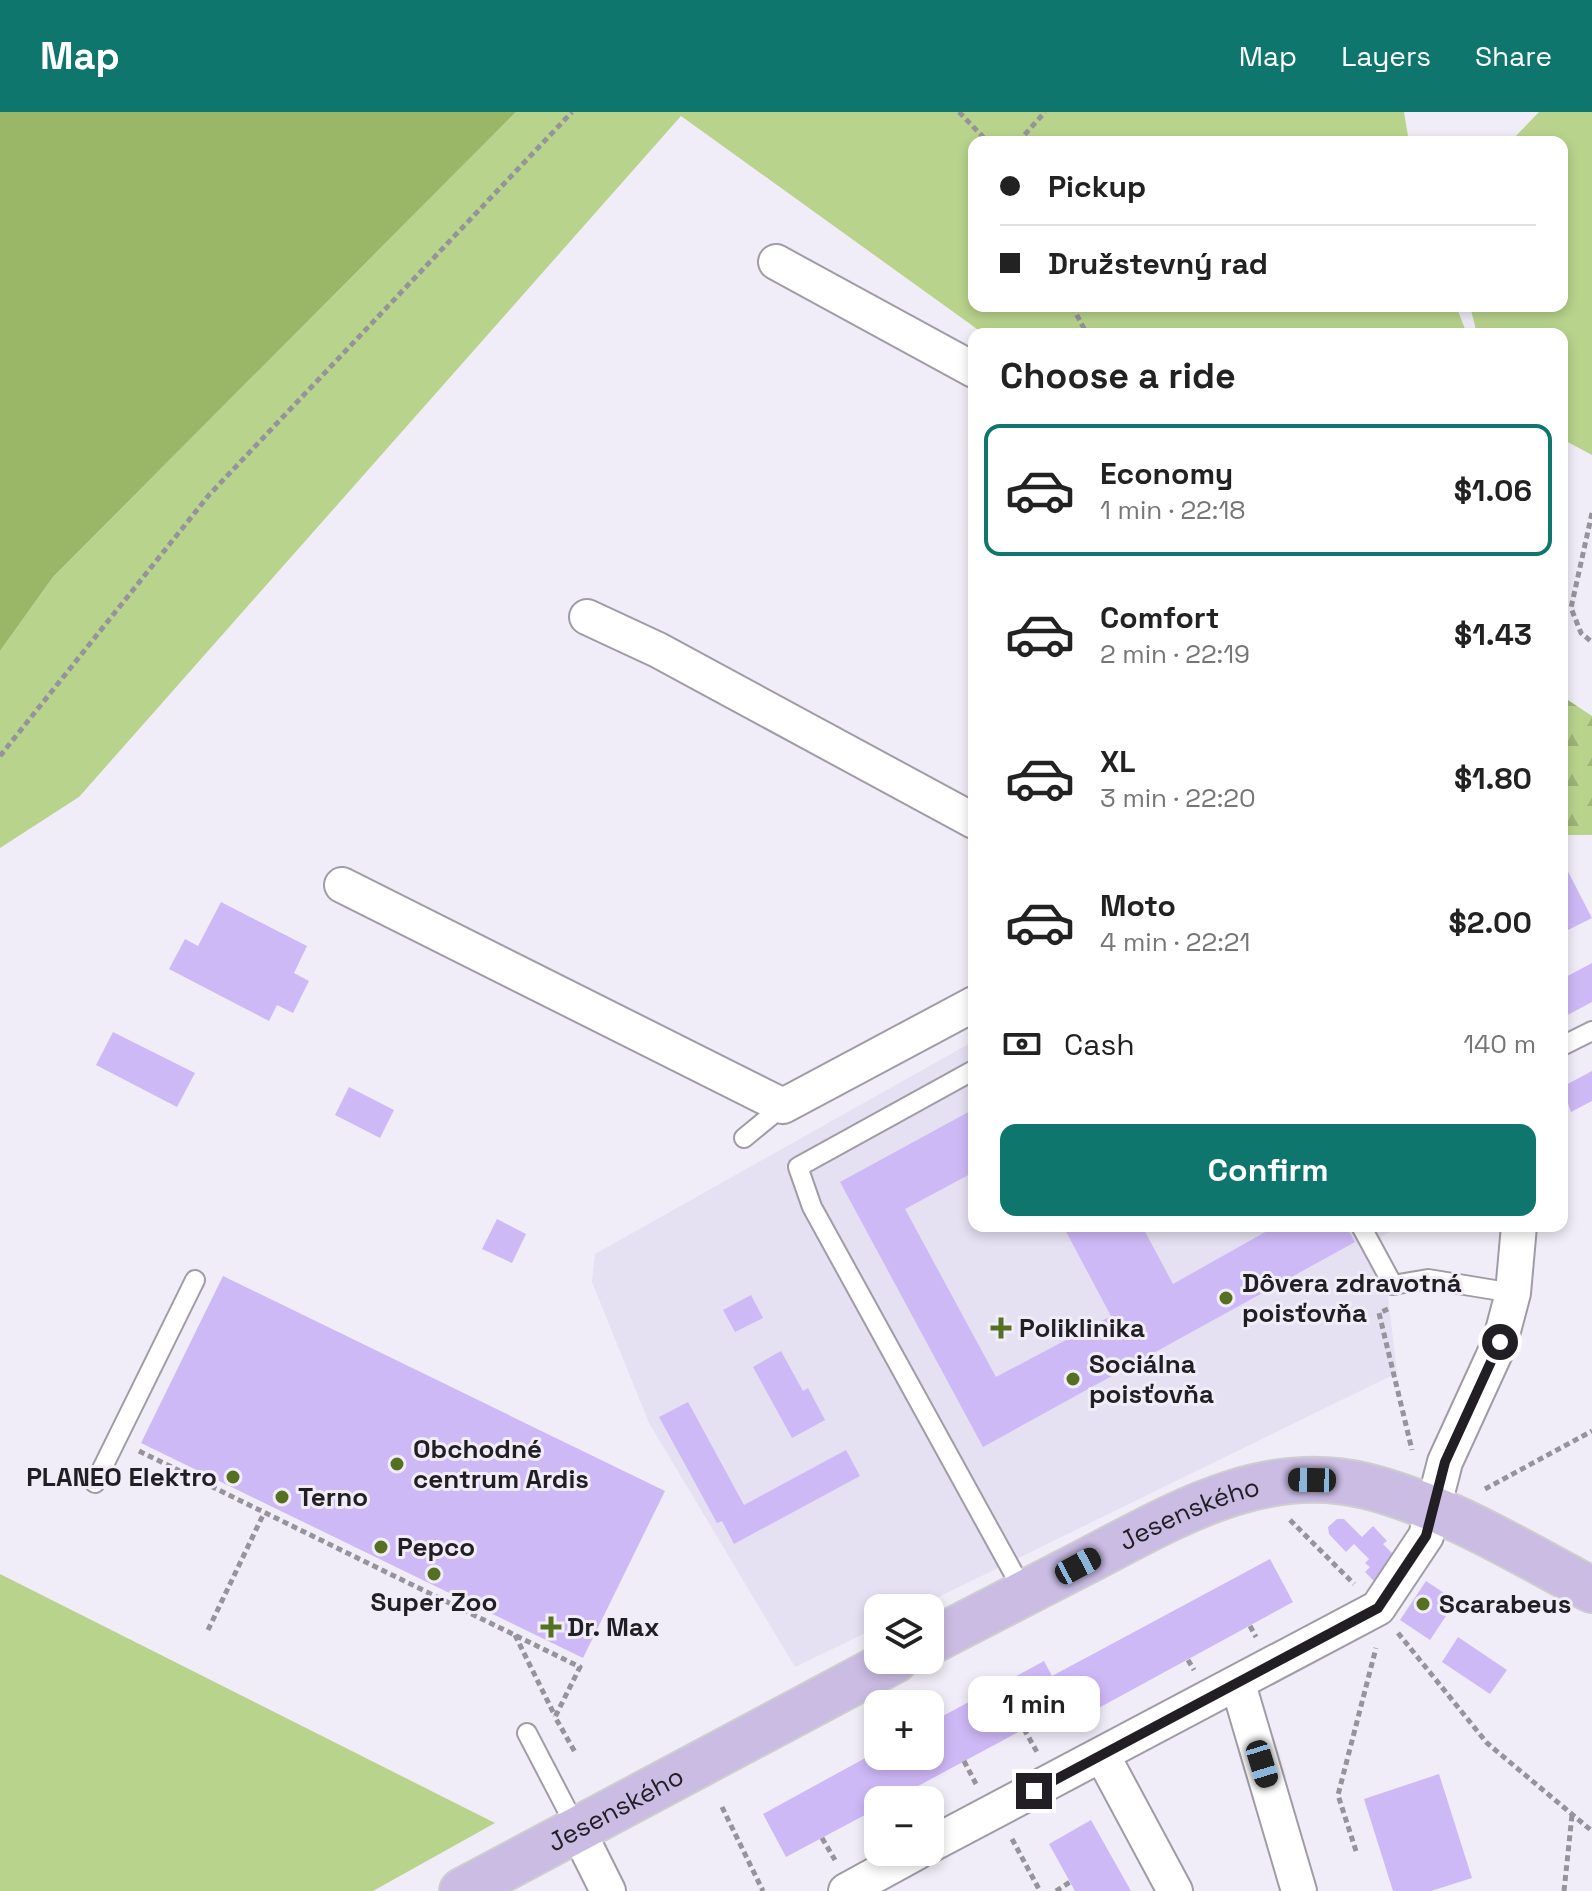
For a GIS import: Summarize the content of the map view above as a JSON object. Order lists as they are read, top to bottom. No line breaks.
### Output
{"streets":{"main road":["Jesenského"]},"places":{"other":["Dôvera zdravotná poisťovňa","Sociálna poisťovňa","Obchodné centrum Ardis","PLANEO Elektro","Terno","Pepco","Super Zoo","Scarabeus"],"health":["Poliklinika","Dr. Max"]},"page":{"header":"Map","nav":["Map","Layers","Share"],"banner":["Pickup","Družstevný rad"],"heading":"Choose a ride","list":[{"name":"Economy","note":"1 min · 22:18","value":"$1.06"},{"name":"Comfort","note":"2 min · 22:19","value":"$1.43"},{"name":"XL","note":"3 min · 22:20","value":"$1.80"},{"name":"Moto","note":"4 min · 22:21","value":"$2.00"}],"pay":["Cash","140 m"],"buttons":"Confirm","map_buttons":["+","−"],"bubble":"1 min"}}
